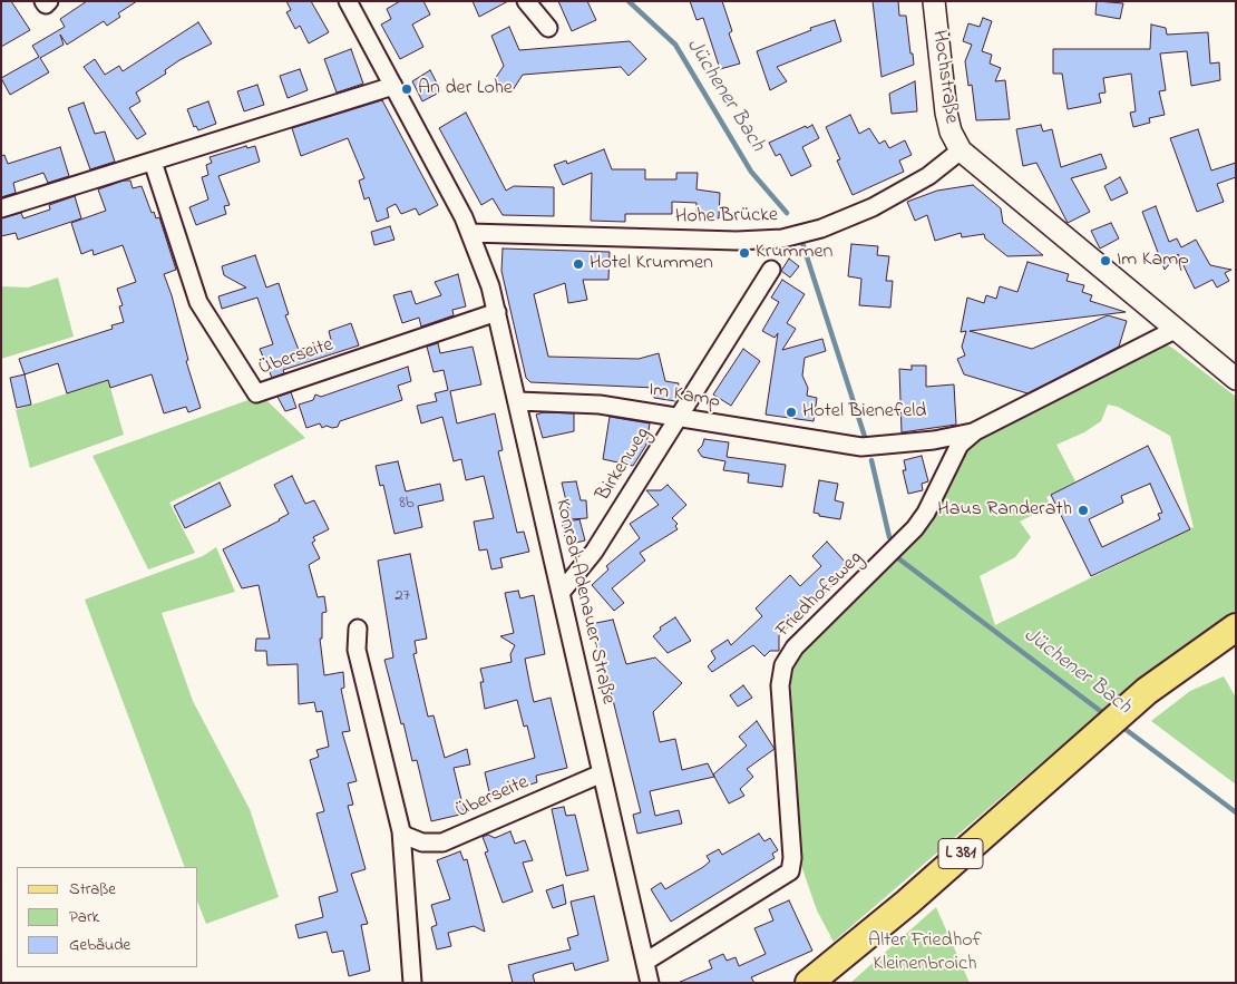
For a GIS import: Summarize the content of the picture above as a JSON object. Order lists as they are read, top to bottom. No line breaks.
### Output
{"streets":{"main road":["L 381"],"street":["Hochstraße","Hohe Brücke","Überseite","Im Kamp","Birkenweg","Friedhofsweg","Konrad-Adenauer-Straße"]},"crossings":[["Hochstraße","Hohe Brücke"],["Hohe Brücke","Konrad-Adenauer-Straße"],["Überseite","Konrad-Adenauer-Straße"],["Im Kamp","Birkenweg"],["Im Kamp","Friedhofsweg"],["Im Kamp","Konrad-Adenauer-Straße"],["Birkenweg","Konrad-Adenauer-Straße"],["Friedhofsweg","Konrad-Adenauer-Straße"]],"water":["Jüchener Bach"],"parks":["Alter Friedhof Kleinenbroich"],"places":["An der Lohe","Krummen","Im Kamp","Hotel Krummen","Hotel Bienefeld","Haus Randerath"],"house_numbers":["8b","27"],"legend":["Straße","Park","Gebäude"]}
